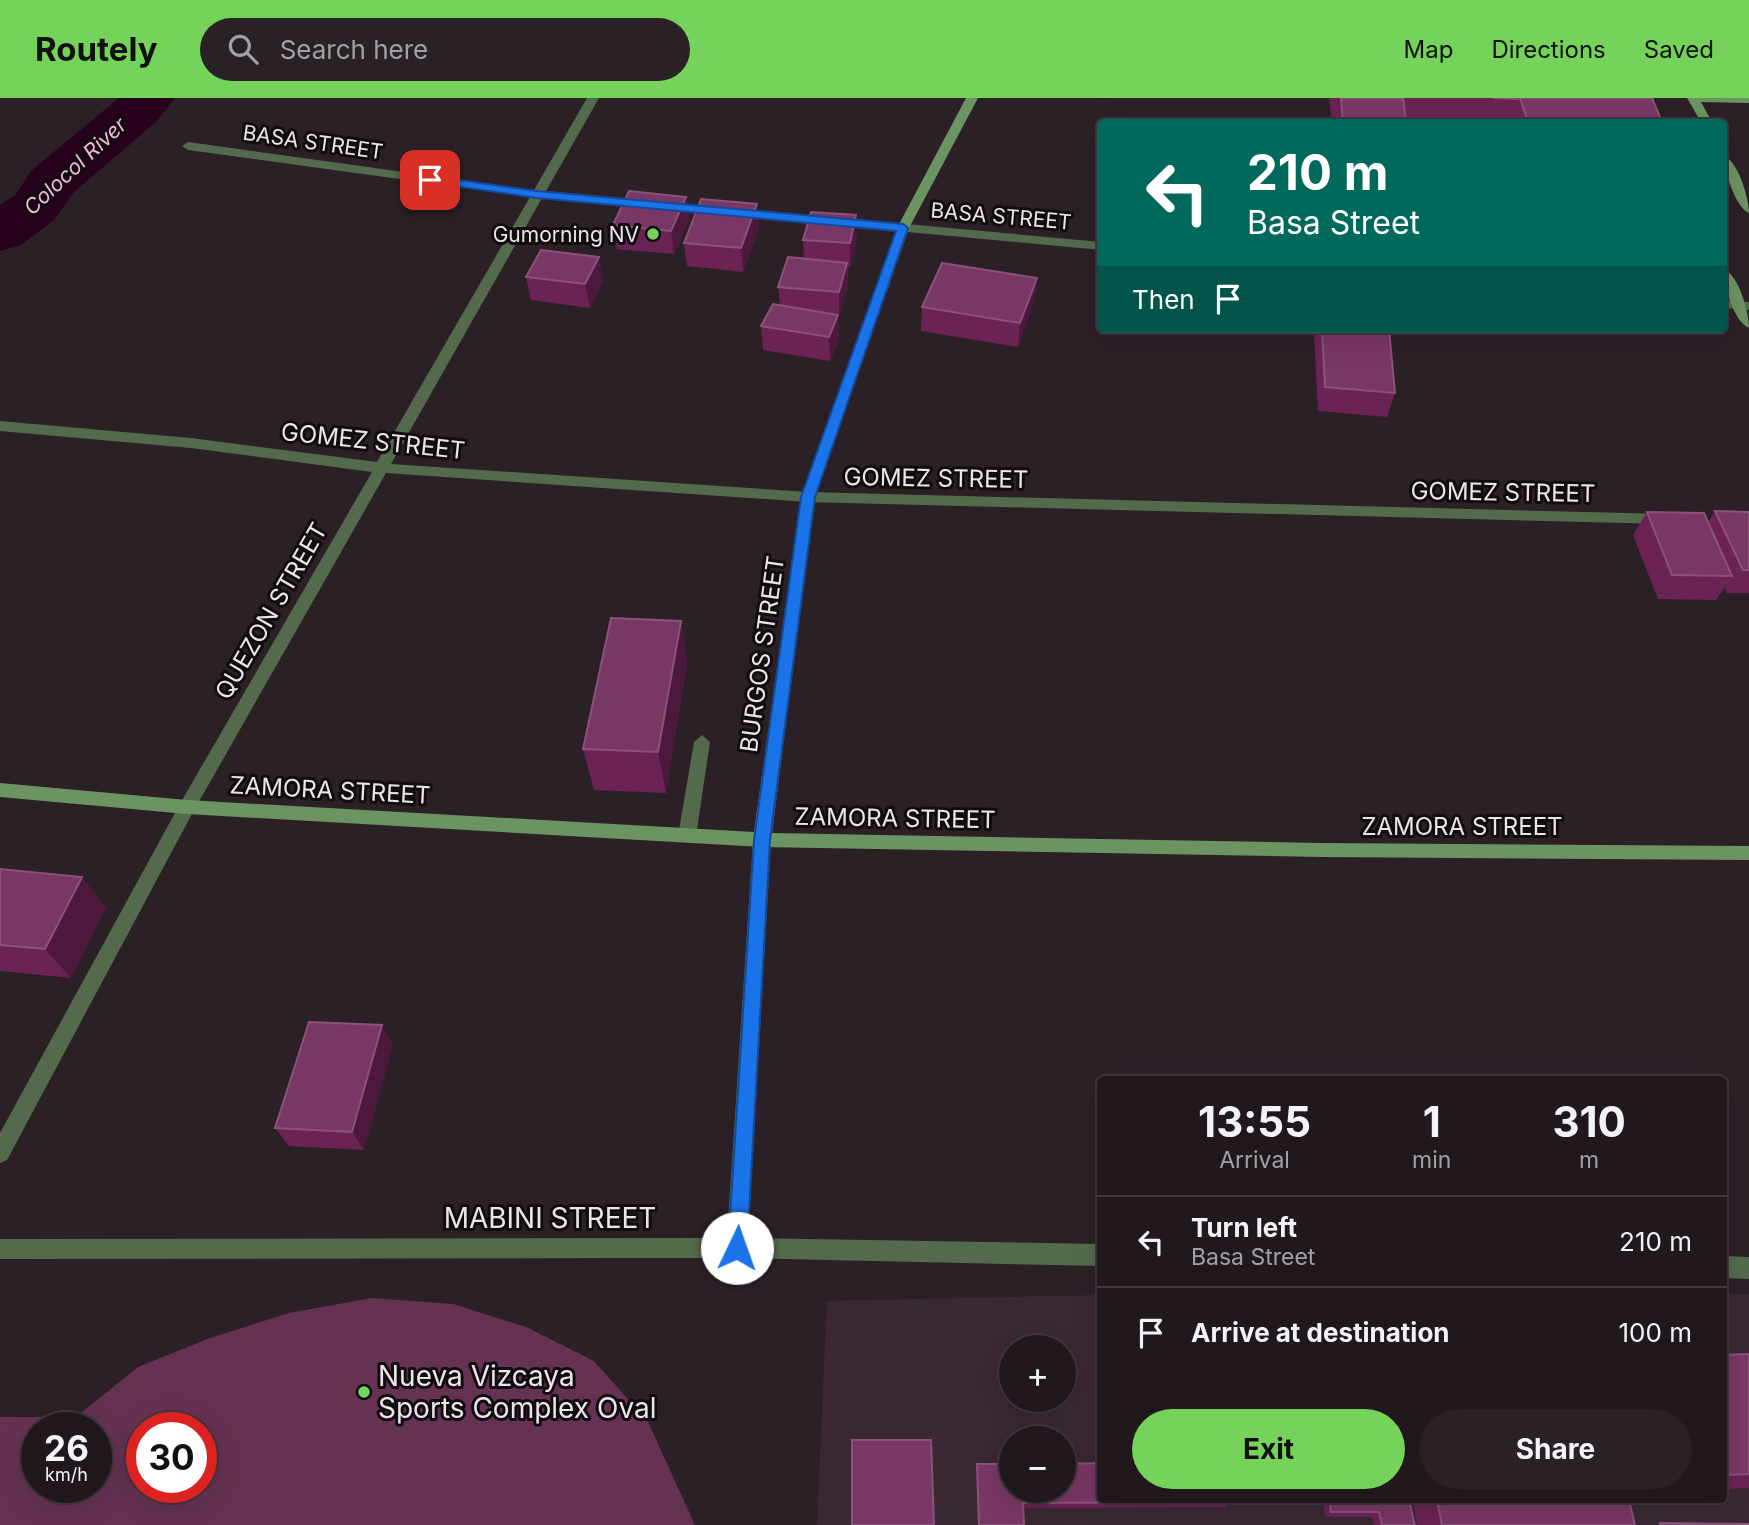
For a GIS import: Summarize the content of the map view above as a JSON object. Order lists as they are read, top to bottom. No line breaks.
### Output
{"streets":{"street":["BASA STREET","GOMEZ STREET","QUEZON STREET","BURGOS STREET","ZAMORA STREET","MABINI STREET"]},"crossings":[["BASA STREET","QUEZON STREET"],["BASA STREET","BURGOS STREET"],["GOMEZ STREET","QUEZON STREET"],["GOMEZ STREET","BURGOS STREET"],["QUEZON STREET","ZAMORA STREET"],["BURGOS STREET","ZAMORA STREET"],["BURGOS STREET","MABINI STREET"]],"water":["Colocol River"],"places":["Gumorning NV","Nueva Vizcaya Sports Complex Oval"],"page":{"header":"Routely","search":"Search here","nav":["Map","Directions","Saved"],"turn":["210 m","Basa Street"],"then":"Then","eta":["13:55","Arrival","1","min","310","m"],"list":[{"name":"Turn left","note":"Basa Street","value":"210 m"},{"name":"Arrive at destination","value":"100 m"}],"map_buttons":["+","−"],"buttons":["Exit","Share"],"speed":"26 km/h","limit":"30"}}
